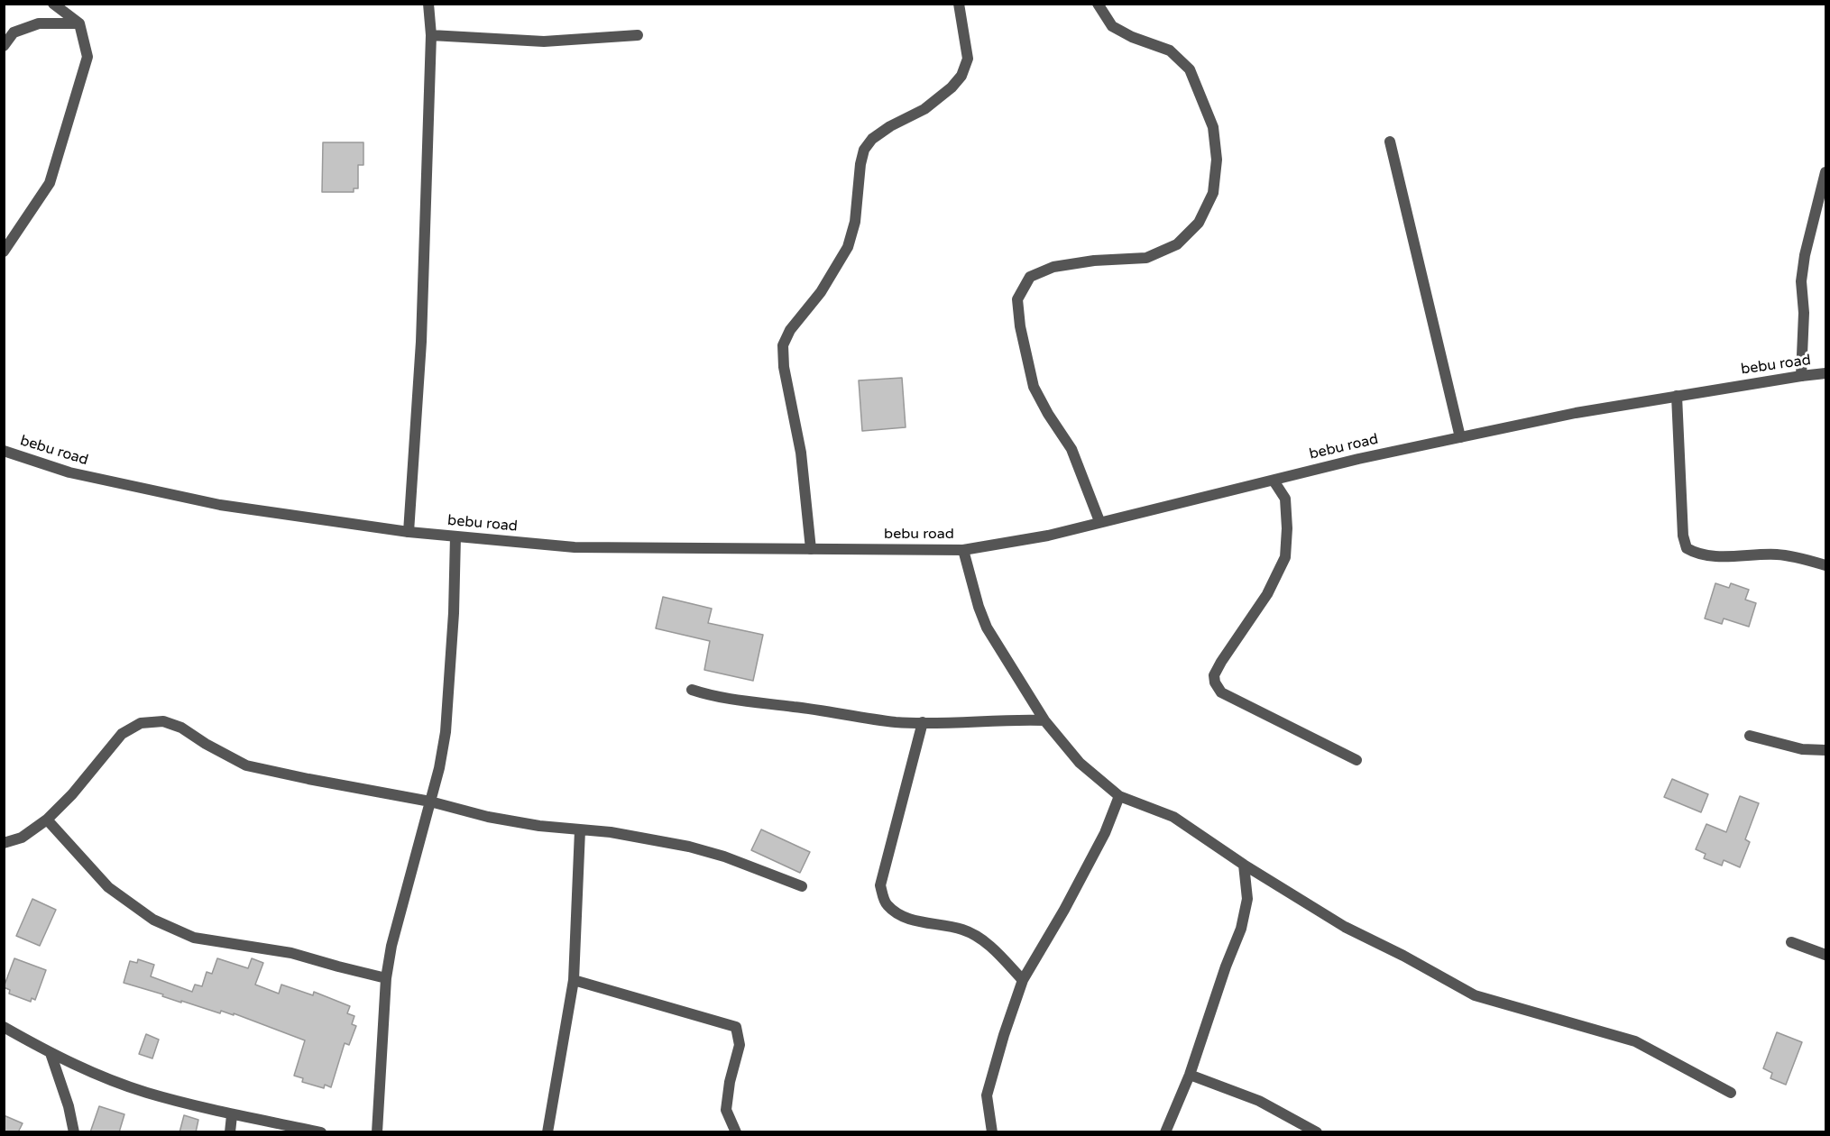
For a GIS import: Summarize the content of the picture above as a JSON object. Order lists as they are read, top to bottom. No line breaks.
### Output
{"streets":{"street":["bebu road"]}}
